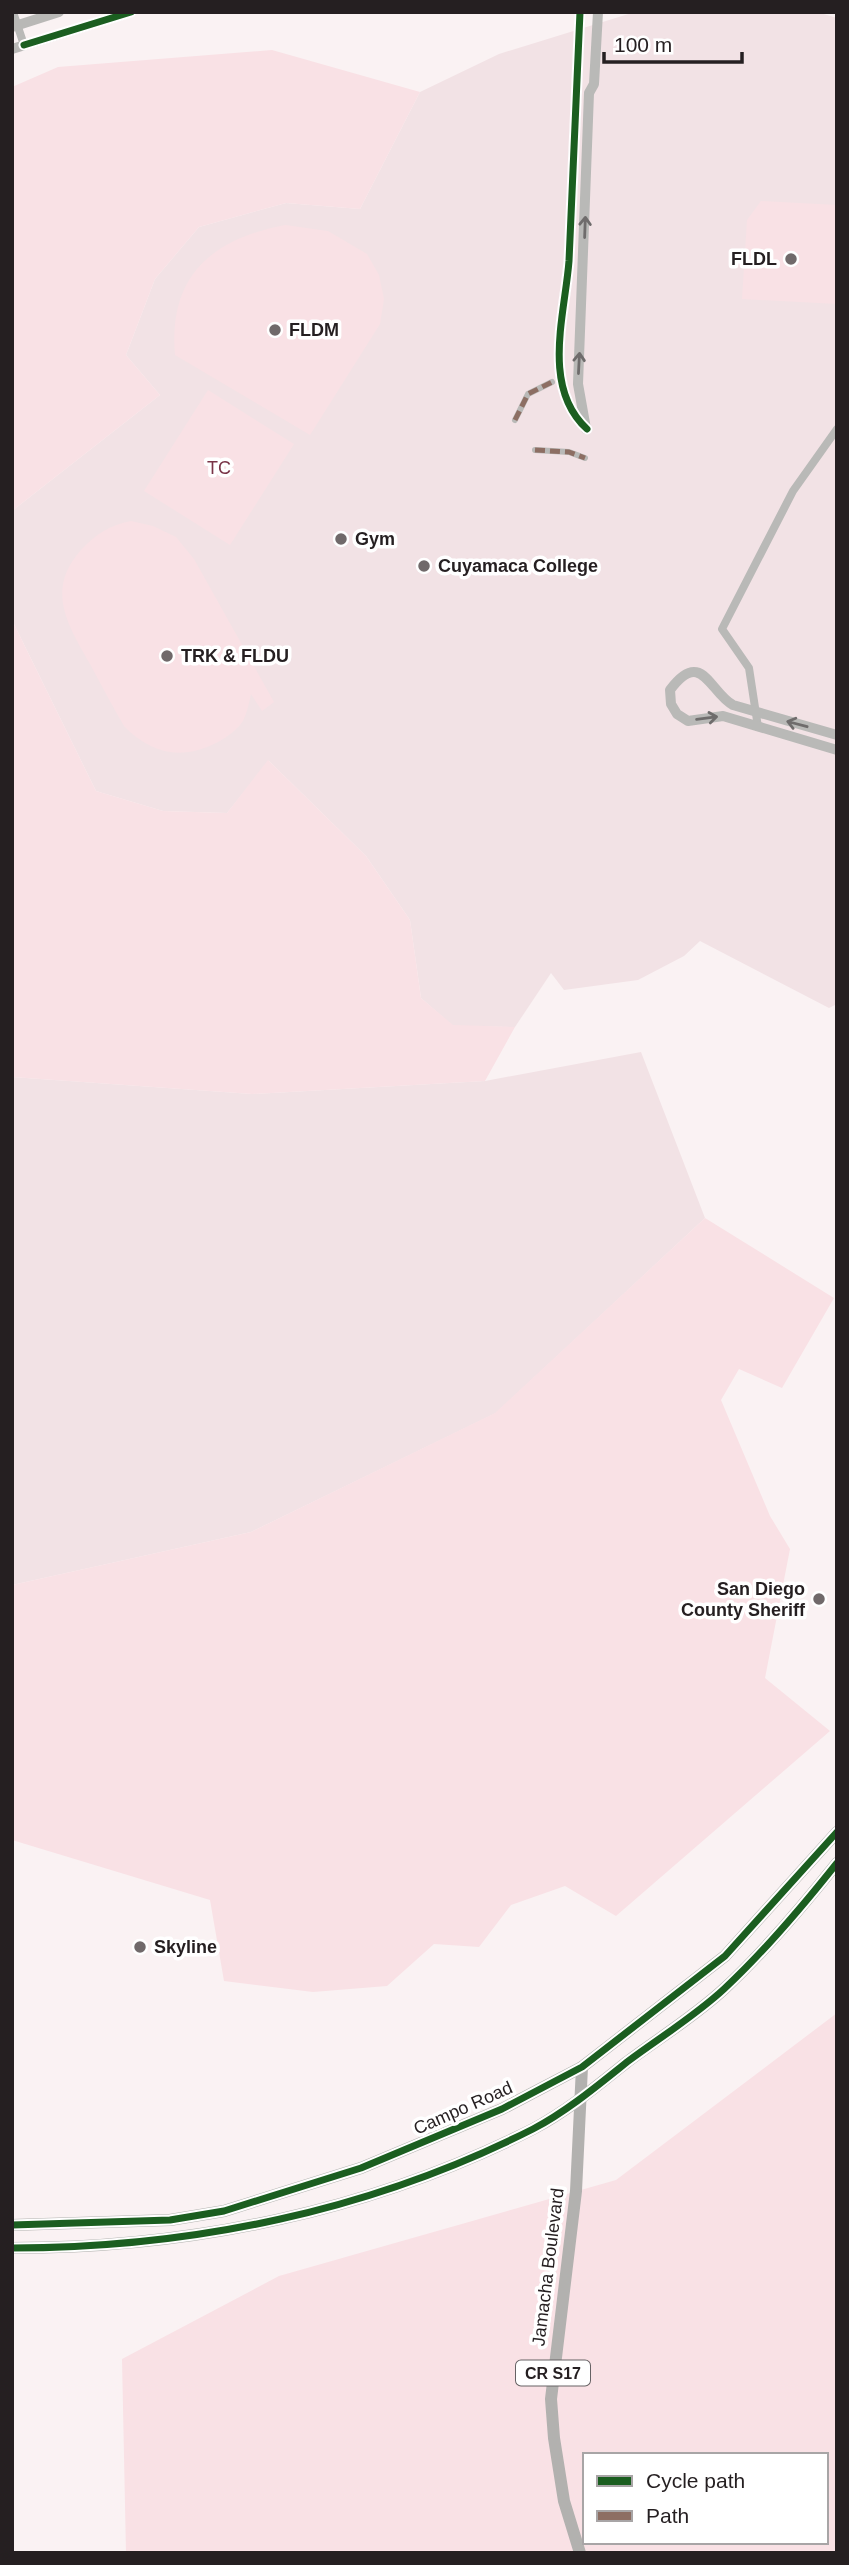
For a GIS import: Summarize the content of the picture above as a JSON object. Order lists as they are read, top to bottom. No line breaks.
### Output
{"streets":{"highway":["Campo Road"],"main road":["Jamacha Boulevard","CR S17"]},"crossings":[["Campo Road","Jamacha Boulevard"]],"parks":["TC"],"places":["FLDL","FLDM","Gym","Cuyamaca College","TRK & FLDU","San Diego County Sheriff","Skyline"],"legend":["Cycle path","Path"],"scale_bar":"100 m"}
